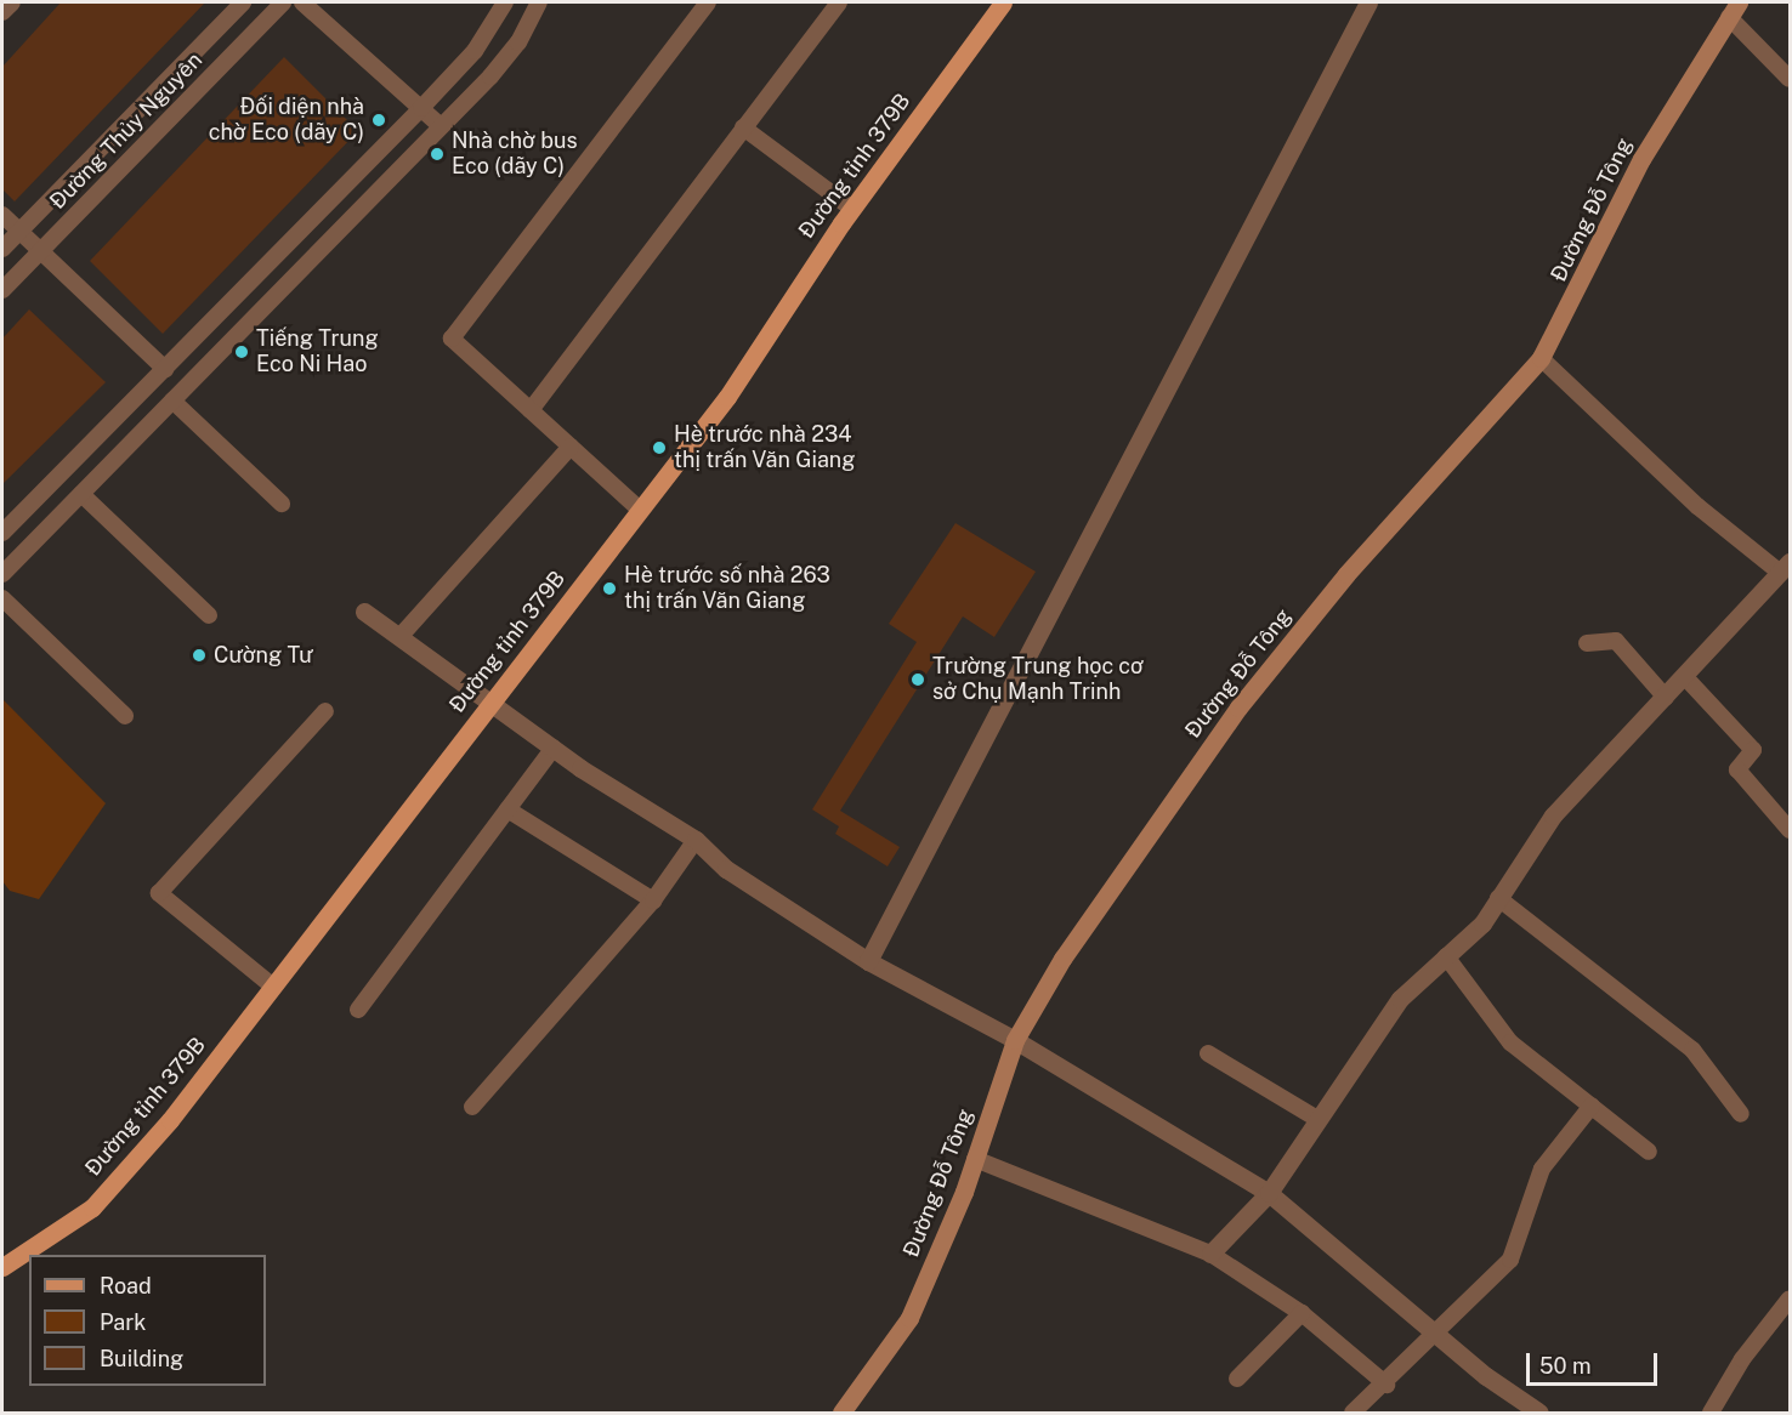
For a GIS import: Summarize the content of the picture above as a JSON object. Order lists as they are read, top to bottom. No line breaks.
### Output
{"streets":{"main road":["Đường tỉnh 379B","Đường Đỗ Tông"],"street":["Đường Thủy Nguyên"]},"places":["Đối diện nhà chờ Eco (dãy C)","Nhà chờ bus Eco (dãy C)","Tiếng Trung Eco Ni Hao","Hè trước nhà 234 thị trấn Văn Giang","Hè trước số nhà 263 thị trấn Văn Giang","Cường Tư","Trường Trung học cơ sở Chụ Mạnh Trinh"],"legend":["Road","Park","Building"],"scale_bar":"50 m"}
